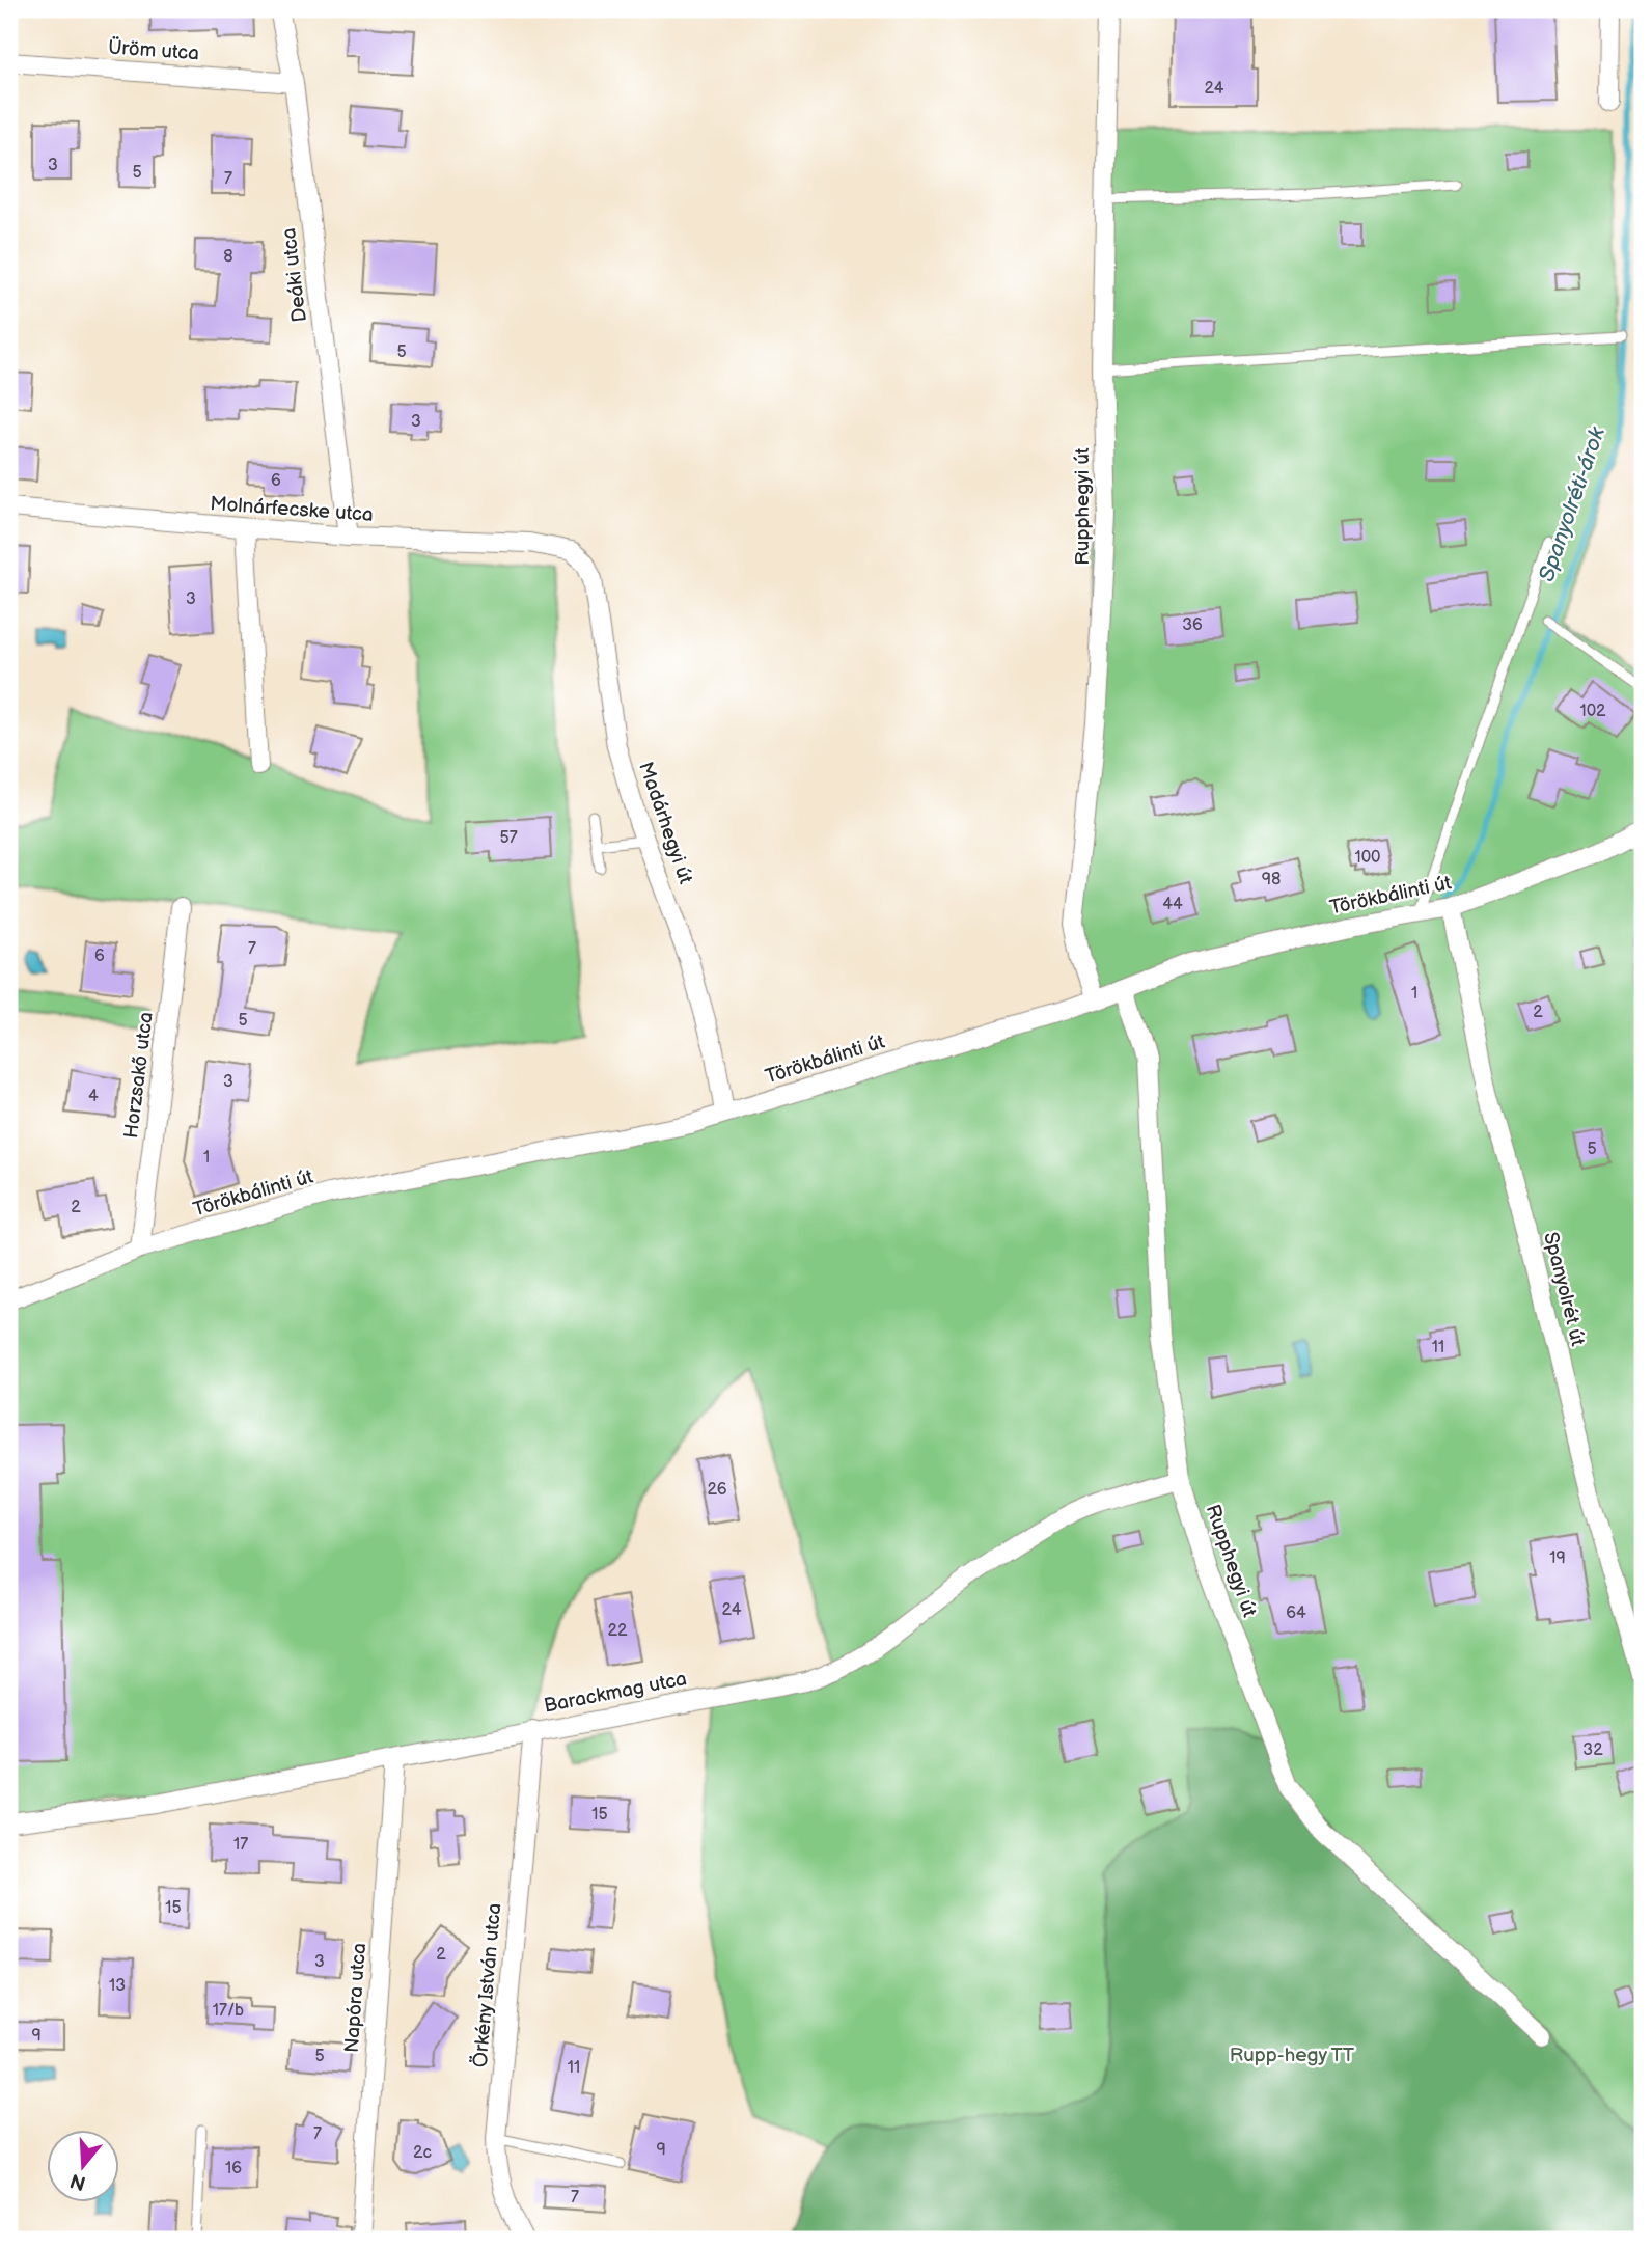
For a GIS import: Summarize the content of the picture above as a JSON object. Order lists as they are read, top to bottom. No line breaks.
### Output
{"streets":{"street":["Üröm utca","Deáki utca","Rupphegyi út","Molnárfecske utca","Madárhegyi út","Törökbálinti út","Horzsakő utca","Spanyolrét út","Barackmag utca","Örkény István utca","Napóra utca"]},"crossings":[["Üröm utca","Deáki utca"],["Deáki utca","Molnárfecske utca"],["Rupphegyi út","Törökbálinti út"],["Rupphegyi út","Barackmag utca"],["Molnárfecske utca","Madárhegyi út"],["Madárhegyi út","Törökbálinti út"],["Törökbálinti út","Horzsakő utca"],["Törökbálinti út","Spanyolrét út"],["Barackmag utca","Örkény István utca"],["Barackmag utca","Napóra utca"]],"water":["Spanyolréti-árok"],"parks":["Rupp-hegy TT"],"house_numbers":["24","3","5","7","8","5","3","6","3","36","102","57","100","98","44","7","6","1","2","5","3","4","5","1","2","11","26","19","24","64","22","32","15","17","15","2","3","13","17/b","9","5","11","7","9","2c","16","7"],"north":"bottom"}
